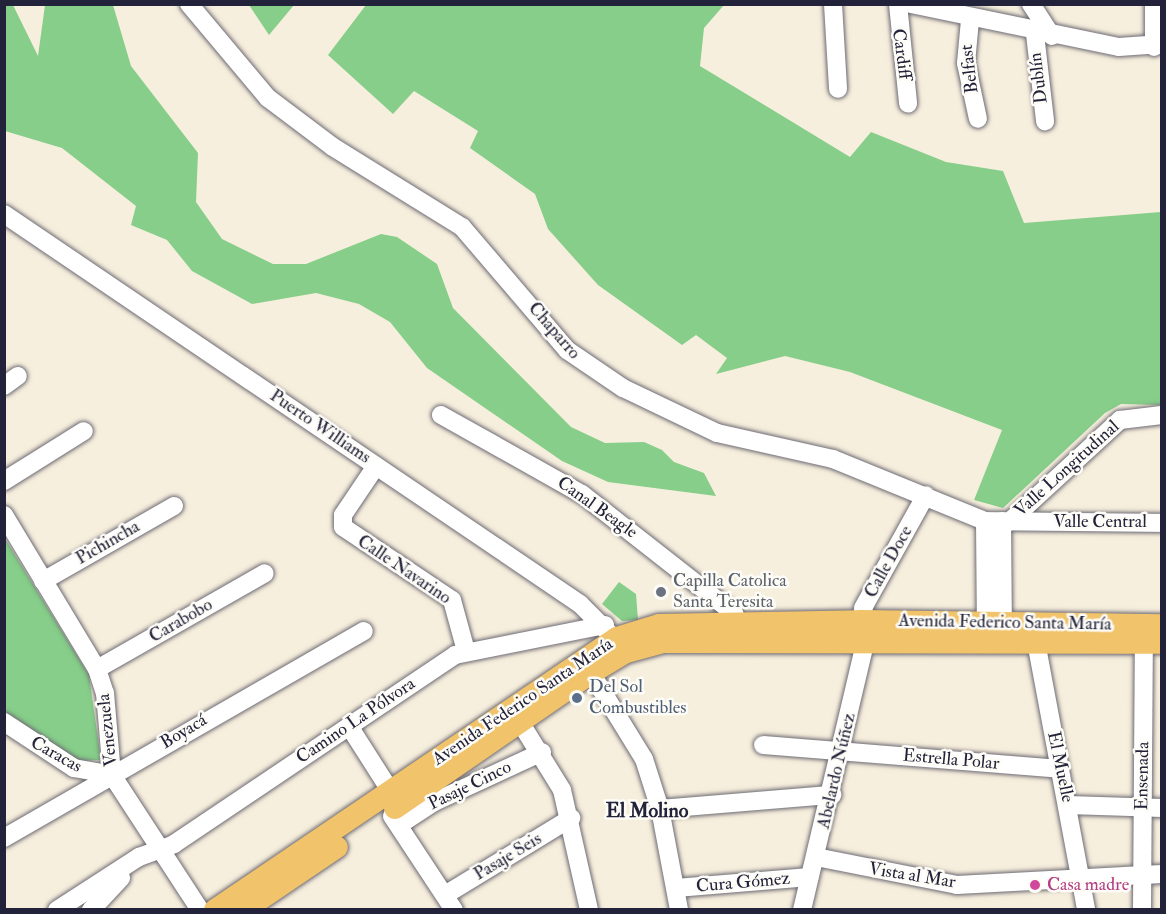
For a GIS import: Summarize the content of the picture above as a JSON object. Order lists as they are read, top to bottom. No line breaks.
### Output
{"streets":{"main road":["Avenida Federico Santa María"],"street":["Cardiff","Belfast","Dublín","Chaparro","Puerto Williams","Valle Longitudinal","Canal Beagle","Valle Central","Pichincha","Calle Doce","Calle Navarino","Carabobo","Camino La Pólvora","Venezuela","Boyacá","Caracas","Estrella Polar","El Muelle","Abelardo Núñez","Ensenada","Pasaje Cinco","Pasaje Seis","Vista al Mar","Cura Gómez"]},"crossings":[["Chaparro","Valle Longitudinal"],["Chaparro","Valle Central"],["Chaparro","Calle Doce"],["Puerto Williams","Calle Navarino"],["Puerto Williams","Avenida Federico Santa María"],["Puerto Williams","Camino La Pólvora"],["Valle Longitudinal","Valle Central"],["Canal Beagle","Avenida Federico Santa María"],["Pichincha","Venezuela"],["Calle Doce","Avenida Federico Santa María"],["Calle Doce","Abelardo Núñez"],["Calle Navarino","Camino La Pólvora"],["Carabobo","Venezuela"],["Avenida Federico Santa María","Camino La Pólvora"],["Avenida Federico Santa María","El Muelle"],["Avenida Federico Santa María","Abelardo Núñez"],["Avenida Federico Santa María","Ensenada"],["Avenida Federico Santa María","Pasaje Cinco"],["Camino La Pólvora","Venezuela"],["Venezuela","Boyacá"],["Venezuela","Caracas"],["Boyacá","Caracas"],["Estrella Polar","El Muelle"],["Estrella Polar","Abelardo Núñez"],["El Muelle","Vista al Mar"],["Abelardo Núñez","Vista al Mar"],["Abelardo Núñez","Cura Gómez"],["Ensenada","Vista al Mar"]],"districts":["El Molino"],"places":["Capilla Catolica Santa Teresita","Del Sol Combustibles","Casa madre"]}
